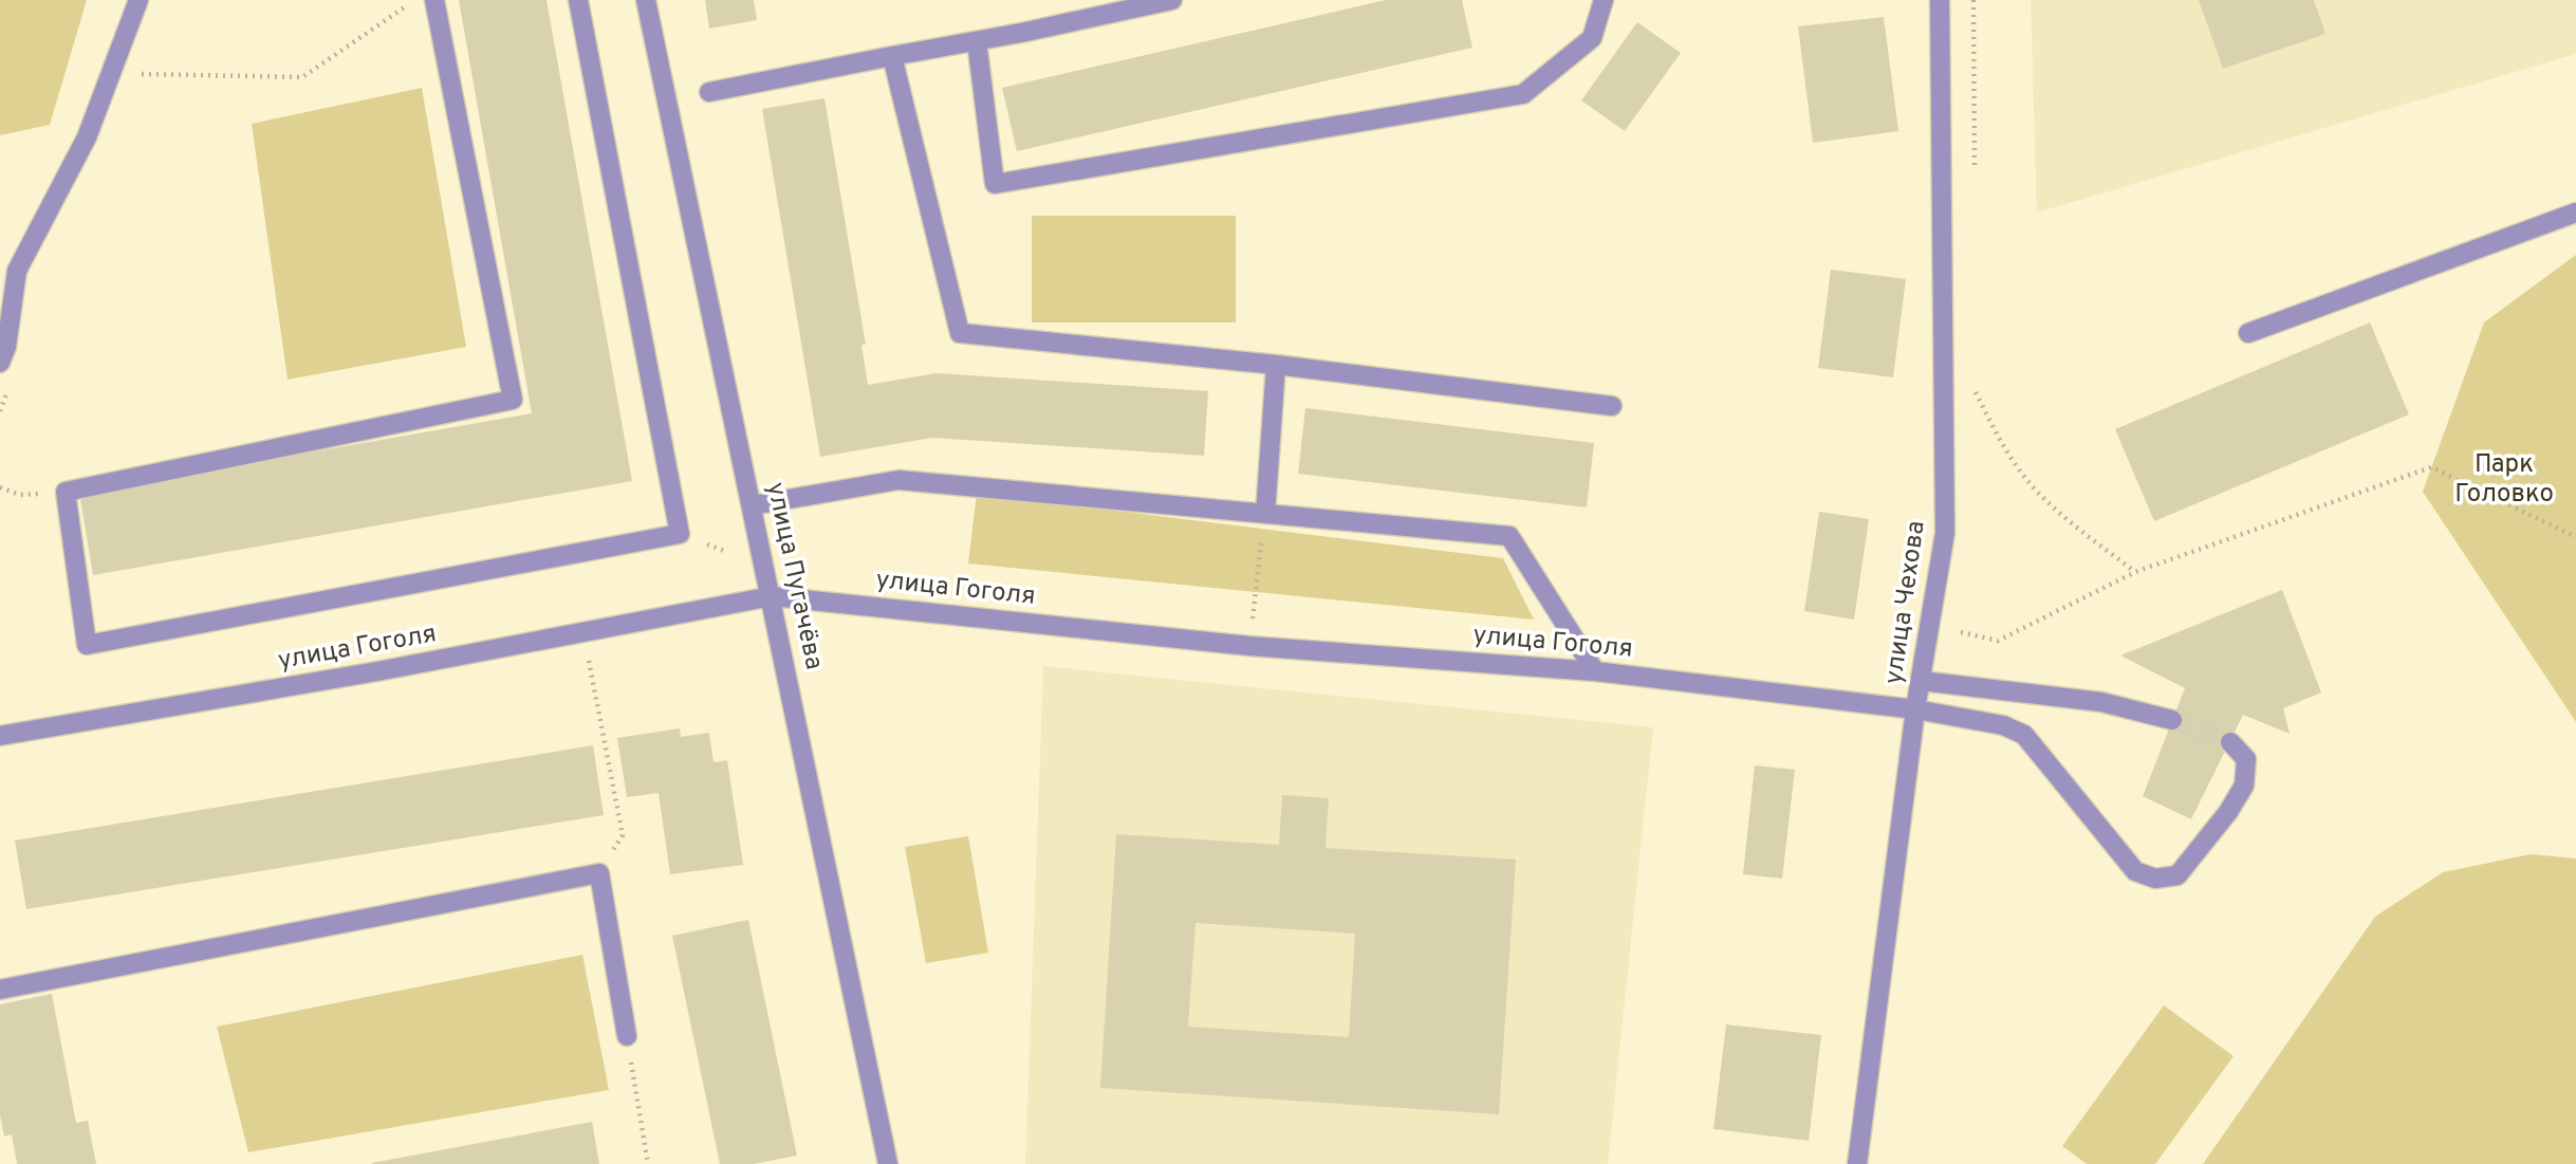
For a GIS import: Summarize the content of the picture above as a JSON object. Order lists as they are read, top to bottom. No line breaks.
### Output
{"streets":{"street":["улица Пугачёва","улица Гоголя","улица Чехова"]},"crossings":[["улица Пугачёва","улица Гоголя"],["улица Гоголя","улица Чехова"]],"parks":["Парк Головко"]}
